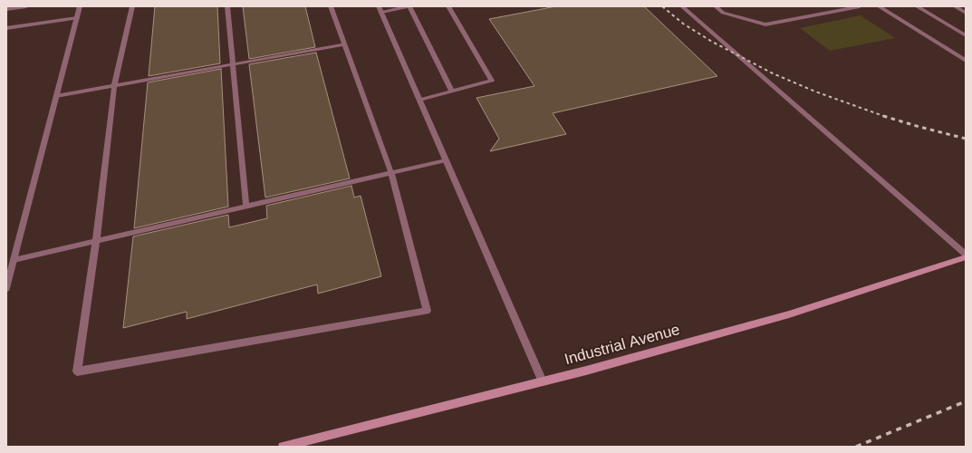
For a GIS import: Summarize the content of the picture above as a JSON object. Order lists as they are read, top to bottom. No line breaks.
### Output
{"streets":{"main road":["Industrial Avenue"]}}
